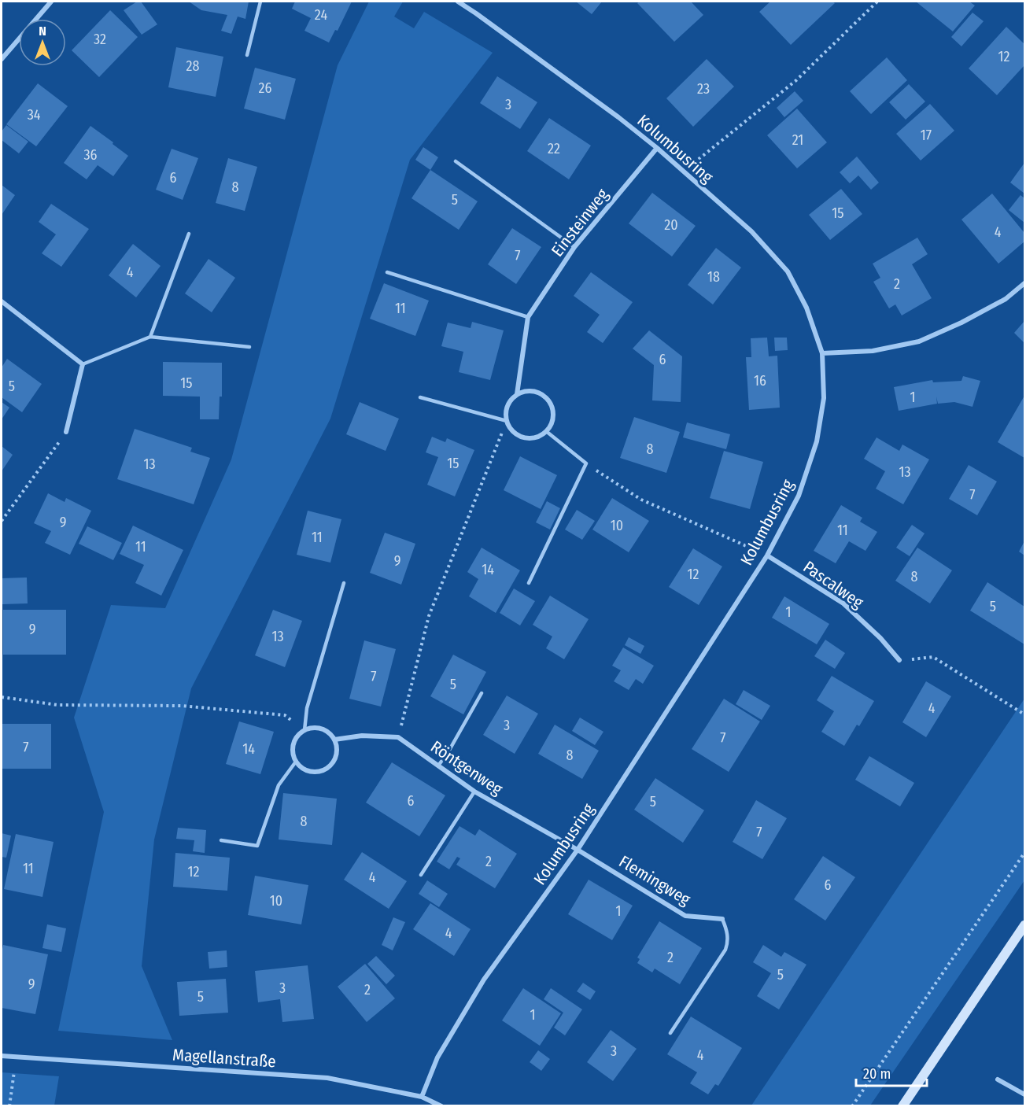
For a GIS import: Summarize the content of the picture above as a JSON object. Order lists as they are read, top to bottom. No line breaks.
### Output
{"streets":{"street":["Kolumbusring","Einsteinweg","Pascalweg","Röntgenweg","Flemingweg","Magellanstraße"]},"crossings":[["Kolumbusring","Einsteinweg"],["Kolumbusring","Pascalweg"],["Kolumbusring","Röntgenweg"],["Kolumbusring","Flemingweg"],["Kolumbusring","Magellanstraße"],["Röntgenweg","Flemingweg"]],"house_numbers":["24","32","12","28","26","23","3","34","17","21","22","36","6","8","5","15","20","4","7","4","18","2","11","6","16","15","5","1","8","15","13","13","7","9","10","11","11","11","9","14","12","8","5","1","9","13","7","5","4","3","7","7","14","8","6","5","8","7","2","11","12","4","6","10","1","4","2","5","9","3","2","5","1","3","4"],"scale_bar":"20 m","north":"top"}
